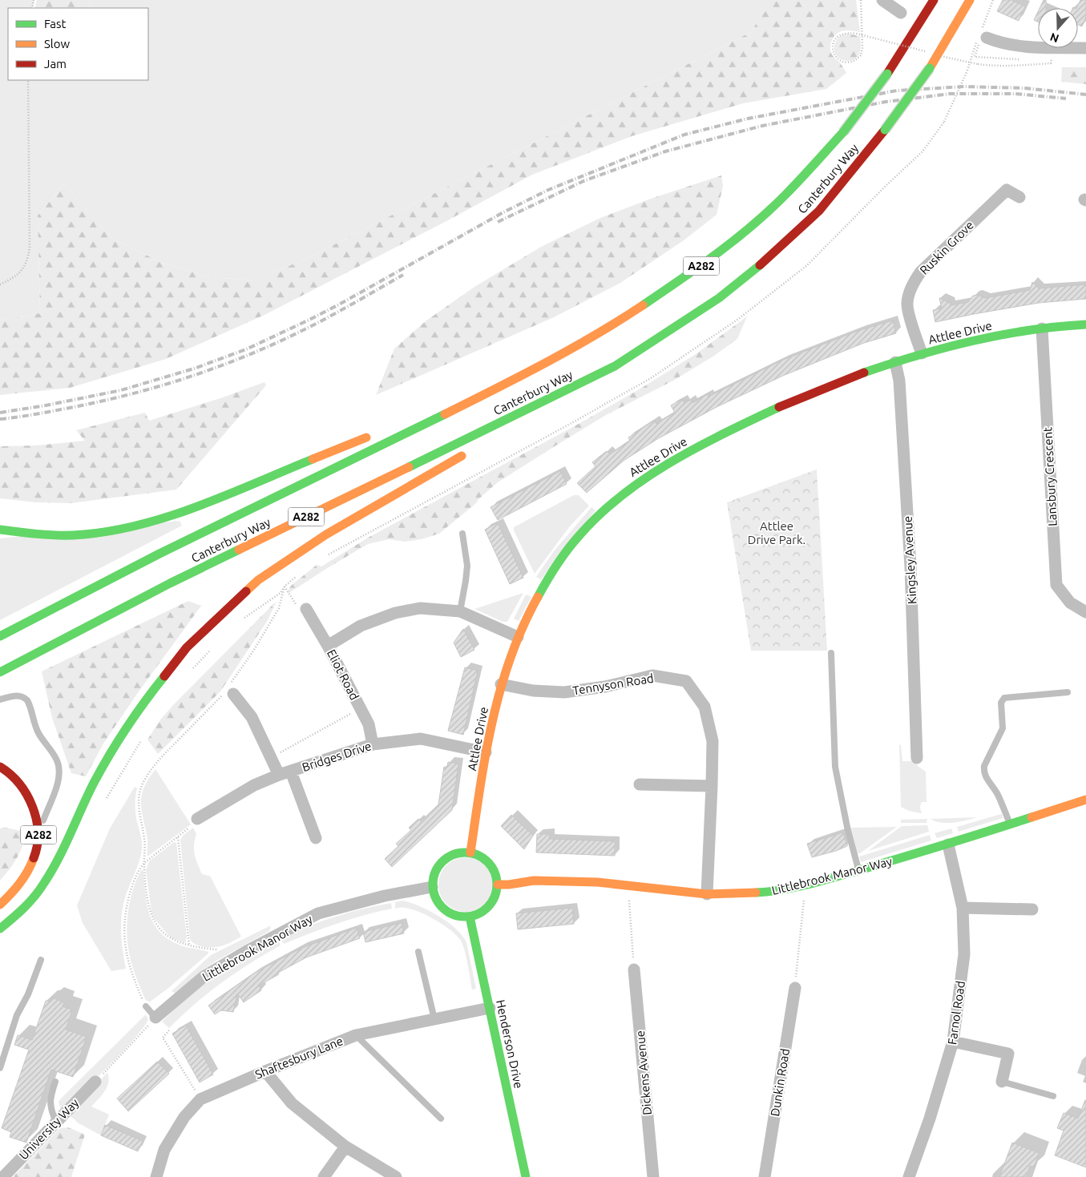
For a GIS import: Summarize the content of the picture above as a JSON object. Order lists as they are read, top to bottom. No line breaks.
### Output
{"streets":{"main road":["Canterbury Way","A282","Attlee Drive","Littlebrook Manor Way","Henderson Drive"],"street":["Ruskin Grove","Lansbury Crescent","Kingsley Avenue","Eliot Road","Tennyson Road","Bridges Drive","Farnol Road","Shaftesbury Lane","Dickens Avenue","Dunkin Road","University Way"]},"crossings":[["Canterbury Way","A282"],["Ruskin Grove","Attlee Drive"],["Attlee Drive","Lansbury Crescent"],["Attlee Drive","Kingsley Avenue"],["Attlee Drive","Tennyson Road"],["Attlee Drive","Bridges Drive"],["Attlee Drive","Littlebrook Manor Way"],["Attlee Drive","Henderson Drive"],["Eliot Road","Bridges Drive"],["Tennyson Road","Littlebrook Manor Way"],["Littlebrook Manor Way","Farnol Road"],["Littlebrook Manor Way","Henderson Drive"],["Henderson Drive","Shaftesbury Lane"]],"parks":["Attlee Drive Park."],"legend":["Fast","Slow","Jam"],"north":"bottom"}
